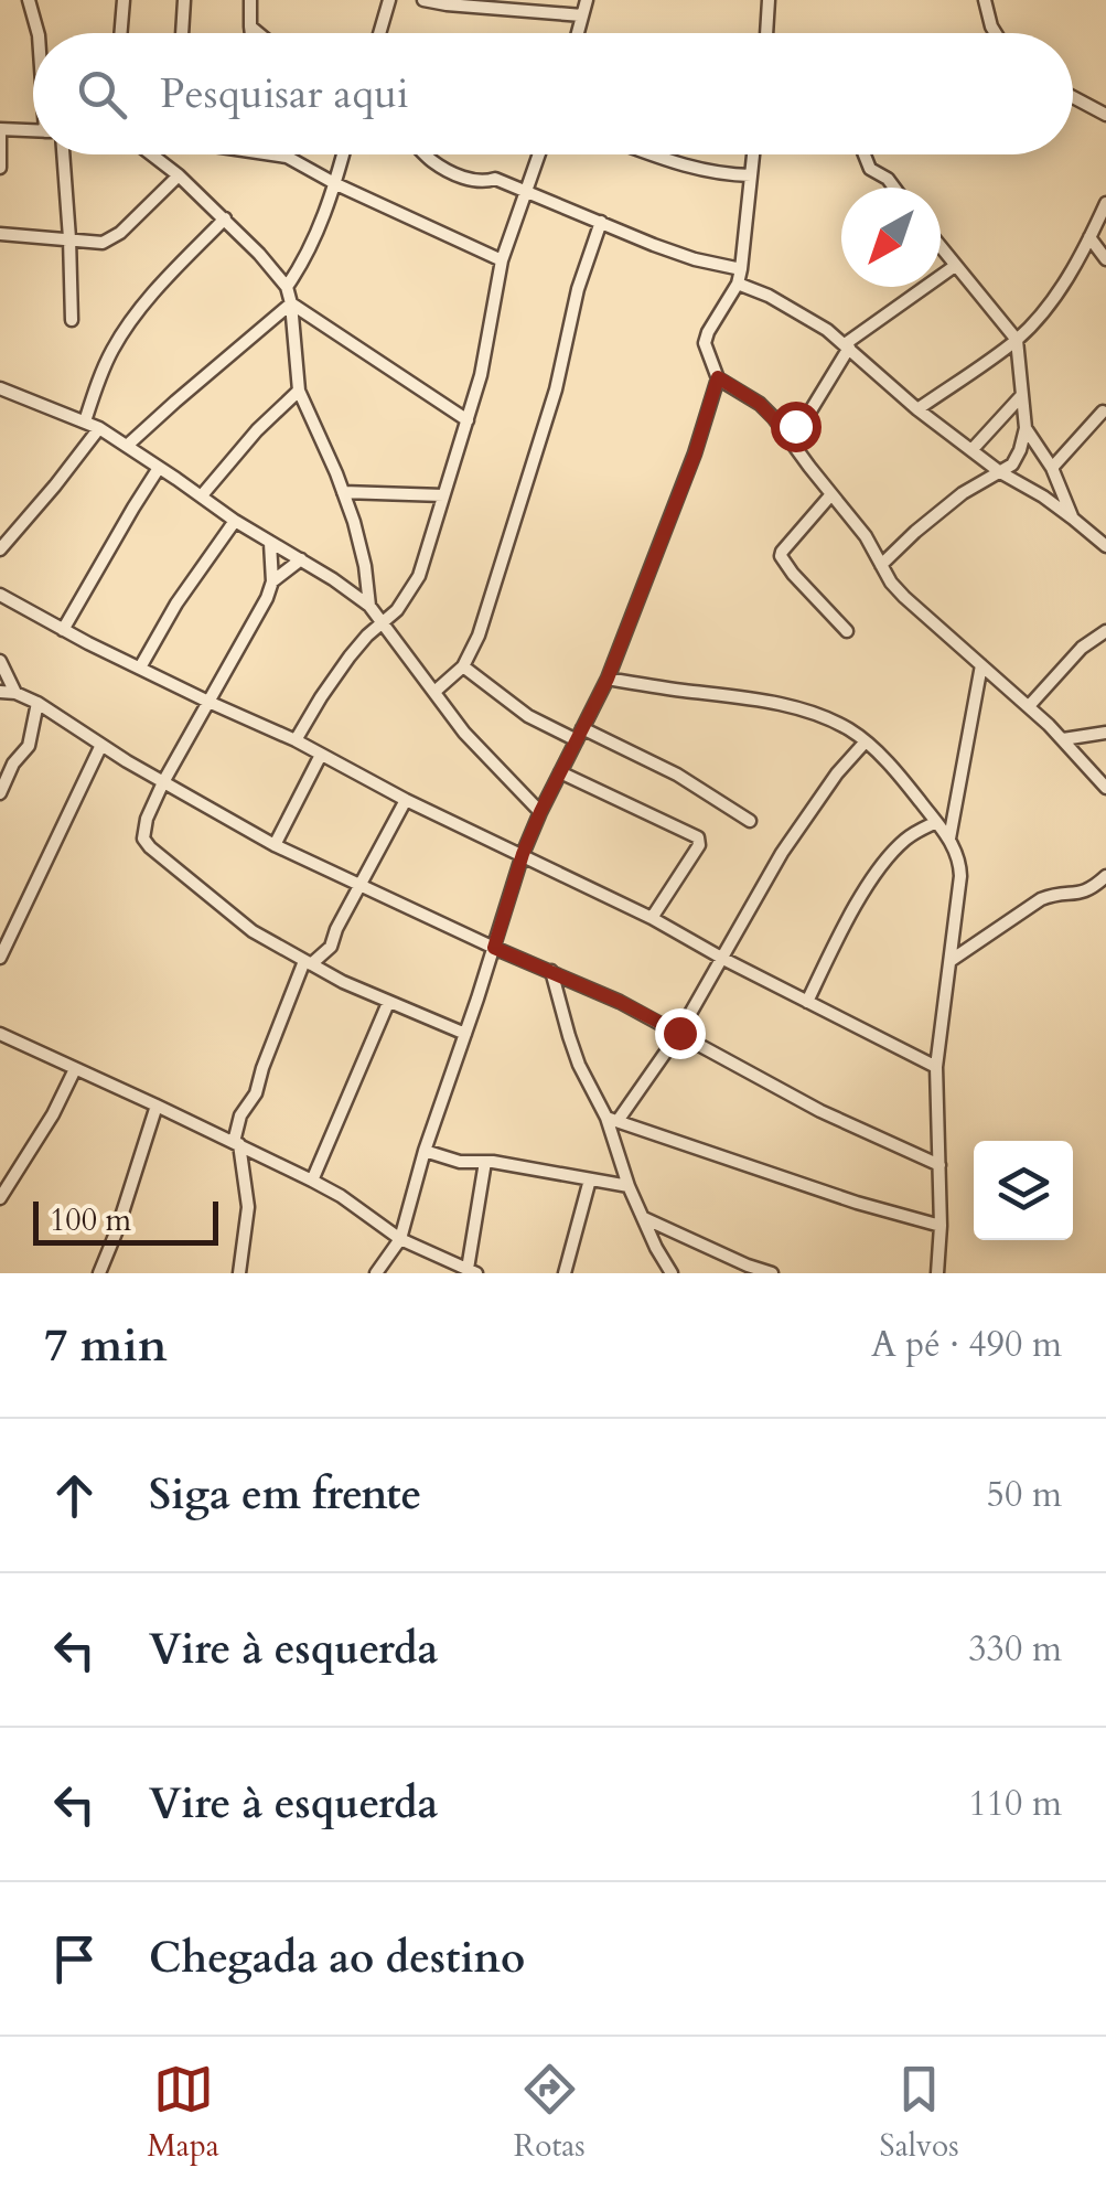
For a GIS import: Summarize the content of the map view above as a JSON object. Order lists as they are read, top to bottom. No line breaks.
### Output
{"scale_bar":"100 m","north":"bottom left","page":{"search":"Pesquisar aqui","scale":"100 m","heading":["7 min","A pé · 490 m"],"list":[["Siga em frente","50 m"],["Vire à esquerda","330 m"],["Vire à esquerda","110 m"],"Chegada ao destino"],"nav":["Mapa","Rotas","Salvos"]}}
